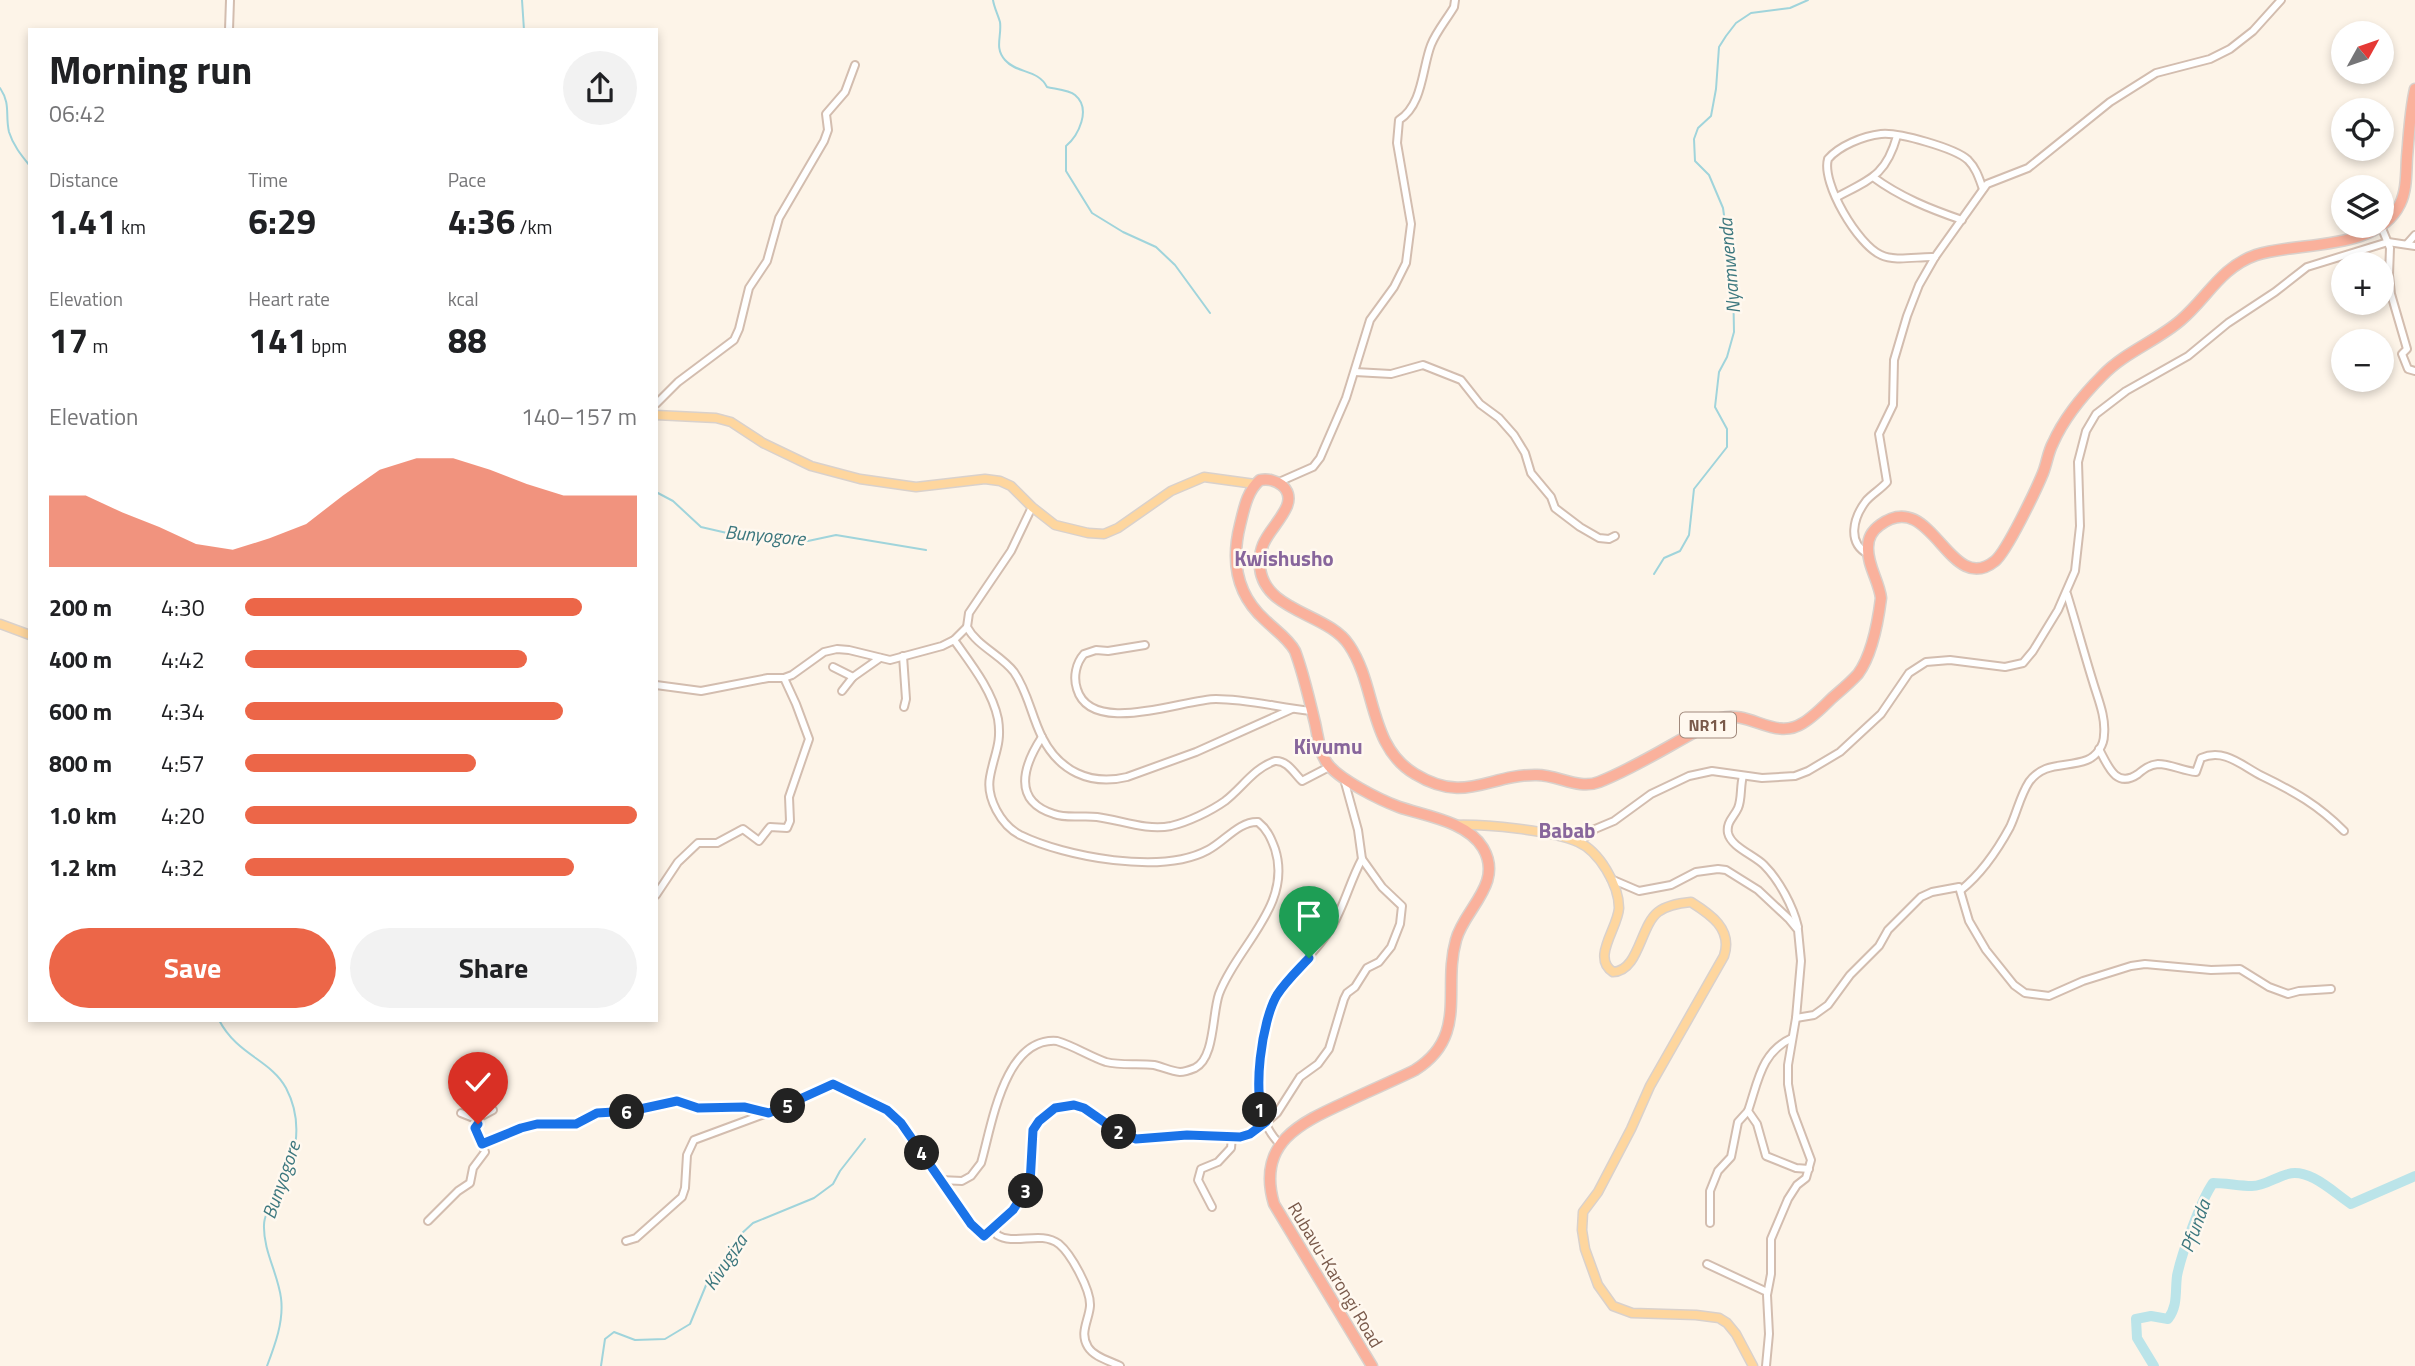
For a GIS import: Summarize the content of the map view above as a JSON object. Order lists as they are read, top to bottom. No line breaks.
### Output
{"streets":{"highway":["NR11","Rubavu-Karongi Road"]},"districts":["Kwishusho","Kivumu","Babab"],"water":["Nyamwenda","Bunyogore","Pfunda","Kivugiza"],"north":"top right","page":{"map_buttons":["+","−"],"heading":["Morning run","06:42"],"stats":[["Distance","1.41 km"],["Time","6:29"],["Pace","4:36 /km"],["Elevation","17 m"],["Heart rate","141 bpm"],["kcal","88"]],"chart":["Elevation","140–157 m"],"list":[{"name":"200 m","note":"4:30"},{"name":"400 m","note":"4:42"},{"name":"600 m","note":"4:34"},{"name":"800 m","note":"4:57"},{"name":"1.0 km","note":"4:20"},{"name":"1.2 km","note":"4:32"}],"buttons":["Save","Share"],"pins":["5","1","6","2","4","3"]}}
